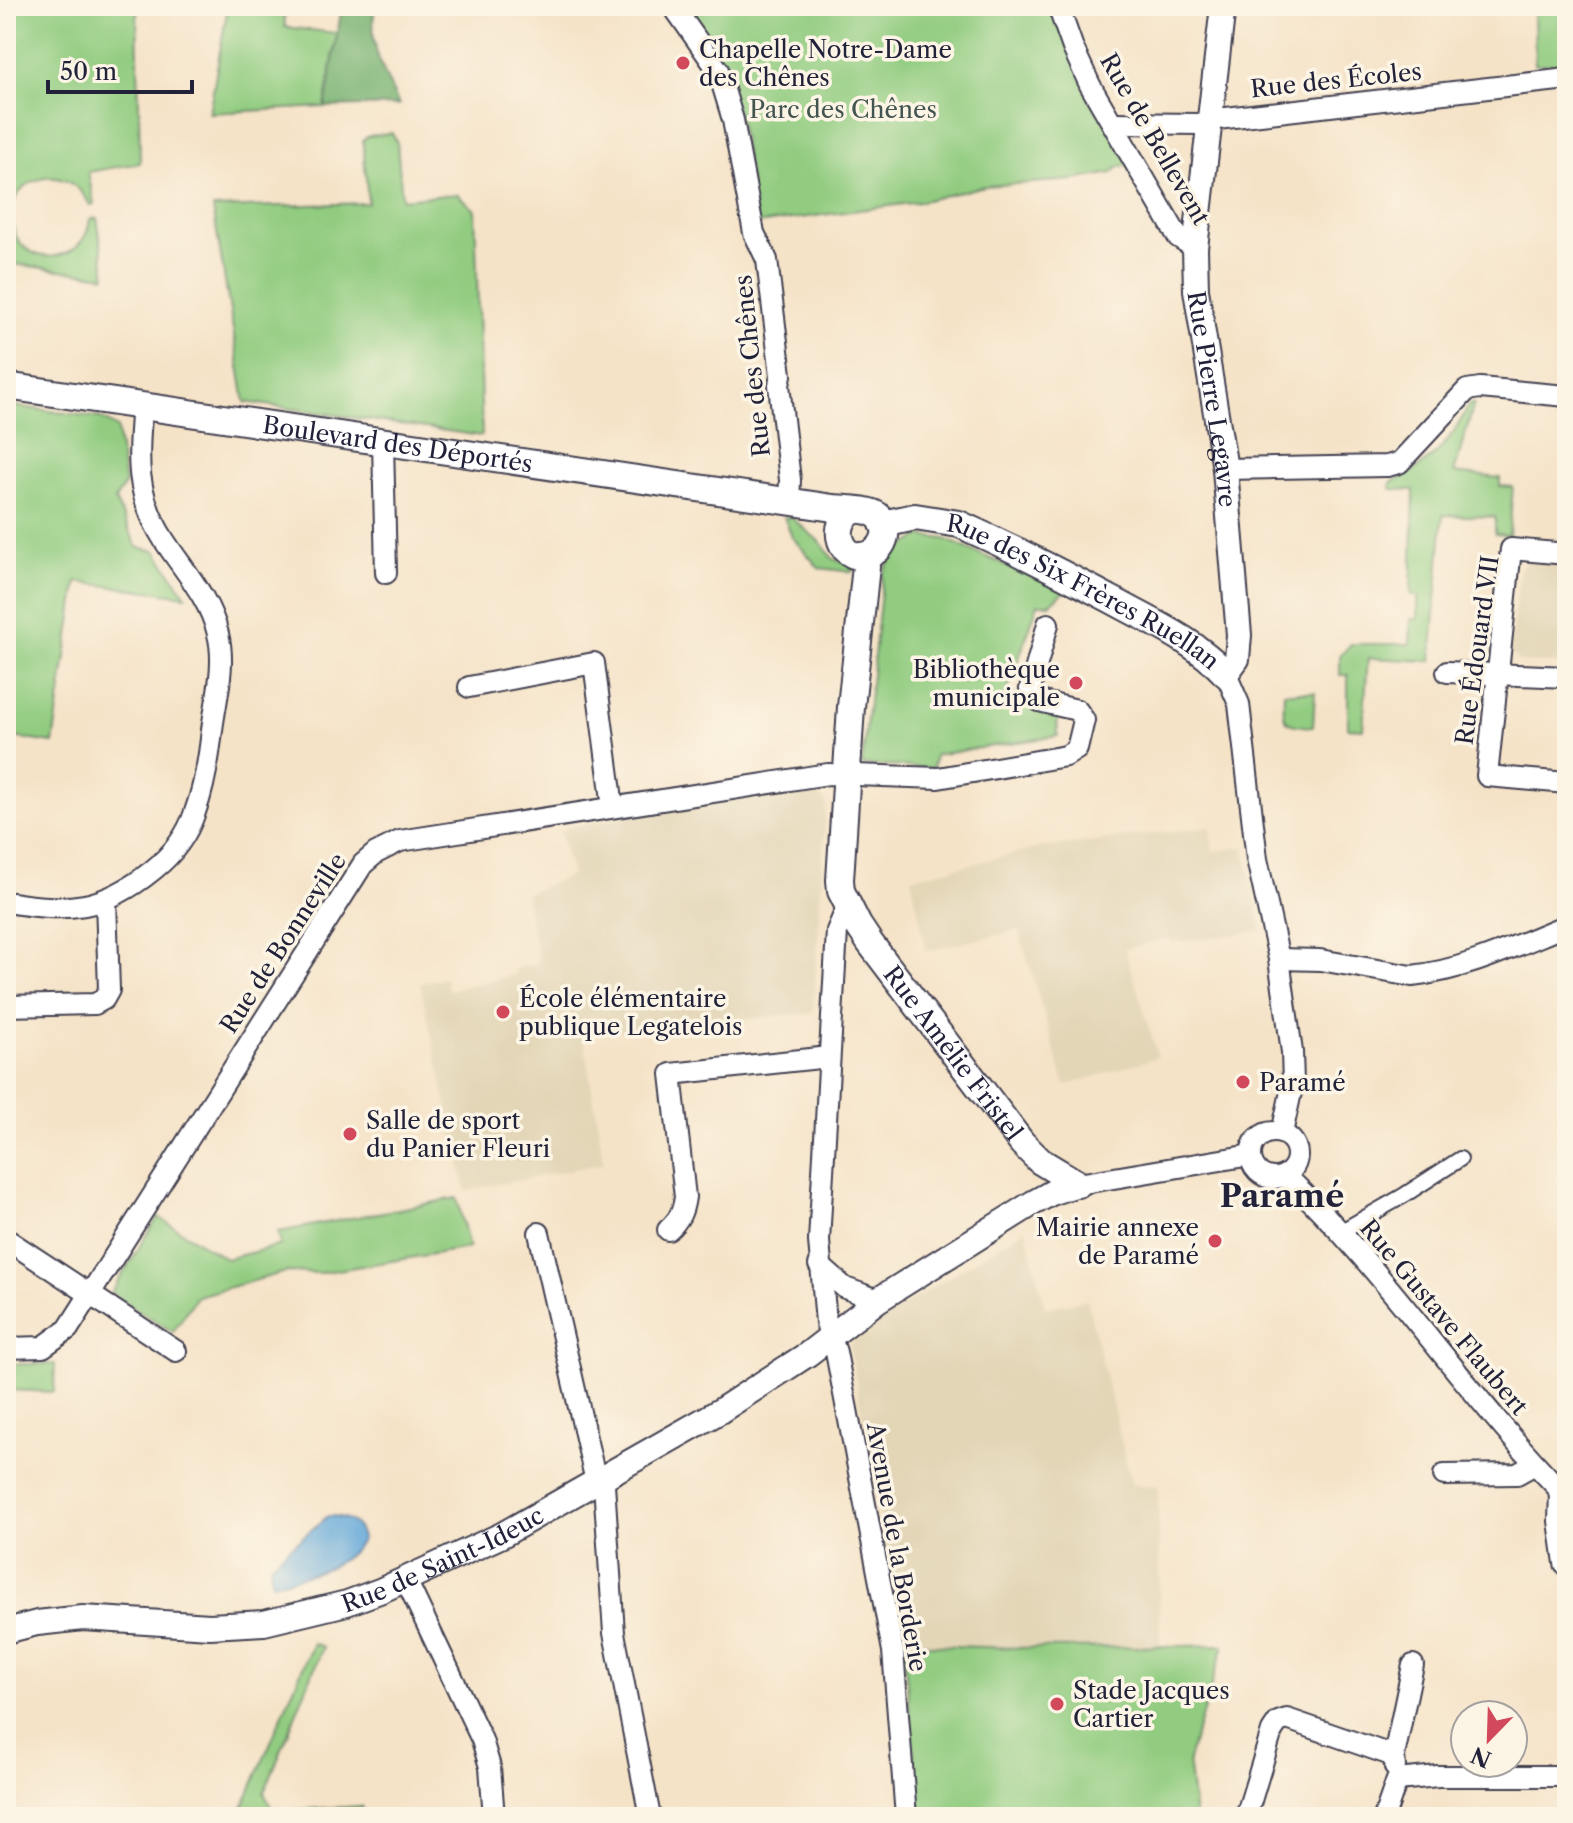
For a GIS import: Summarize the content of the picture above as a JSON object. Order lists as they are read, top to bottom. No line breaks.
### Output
{"streets":{"main road":["Boulevard des Déportés","Rue des Six Frères Ruellan","Rue Amélie Fristel"],"street":["Rue des Écoles","Rue de Bellevent","Rue des Chênes","Rue Pierre Legavre","Rue Édouard VII","Rue de Bonneville","Rue Gustave Flaubert","Avenue de la Borderie","Rue de Saint-Ideuc"]},"crossings":[["Rue des Écoles","Rue de Bellevent"],["Rue des Écoles","Rue Pierre Legavre"],["Rue de Bellevent","Rue Pierre Legavre"],["Rue des Chênes","Boulevard des Déportés"],["Rue Pierre Legavre","Rue des Six Frères Ruellan"],["Boulevard des Déportés","Rue des Six Frères Ruellan"],["Boulevard des Déportés","Rue Amélie Fristel"],["Rue des Six Frères Ruellan","Rue Amélie Fristel"],["Rue de Bonneville","Rue Amélie Fristel"],["Rue Amélie Fristel","Avenue de la Borderie"],["Rue Amélie Fristel","Rue de Saint-Ideuc"],["Avenue de la Borderie","Rue de Saint-Ideuc"]],"districts":["Paramé"],"parks":["Parc des Chênes"],"places":["Chapelle Notre-Dame des Chênes","Bibliothèque municipale","École élémentaire publique Legatelois","Paramé","Salle de sport du Panier Fleuri","Mairie annexe de Paramé","Stade Jacques Cartier"],"scale_bar":"50 m","north":"bottom left"}
